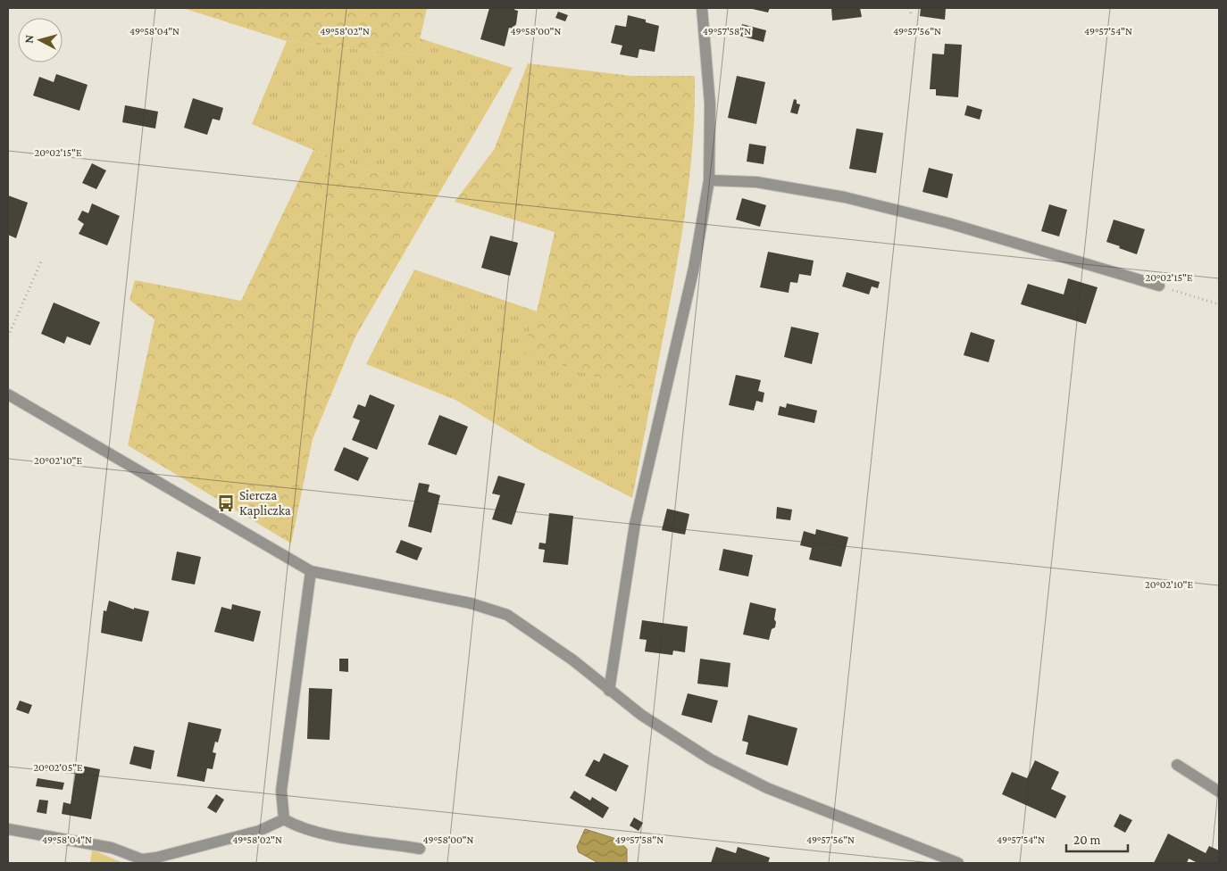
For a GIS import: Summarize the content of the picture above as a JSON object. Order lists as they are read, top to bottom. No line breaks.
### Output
{"places":{"bus stop":["Siercza Kapliczka"]},"scale_bar":"20 m","north":"left","coordinates":["49°58'04\"N","49°58'02\"N","49°58'00\"N","49°57'58\"N","49°57'56\"N","49°57'54\"N","20°02'15\"E","20°02'10\"E","20°02'05\"E"]}
